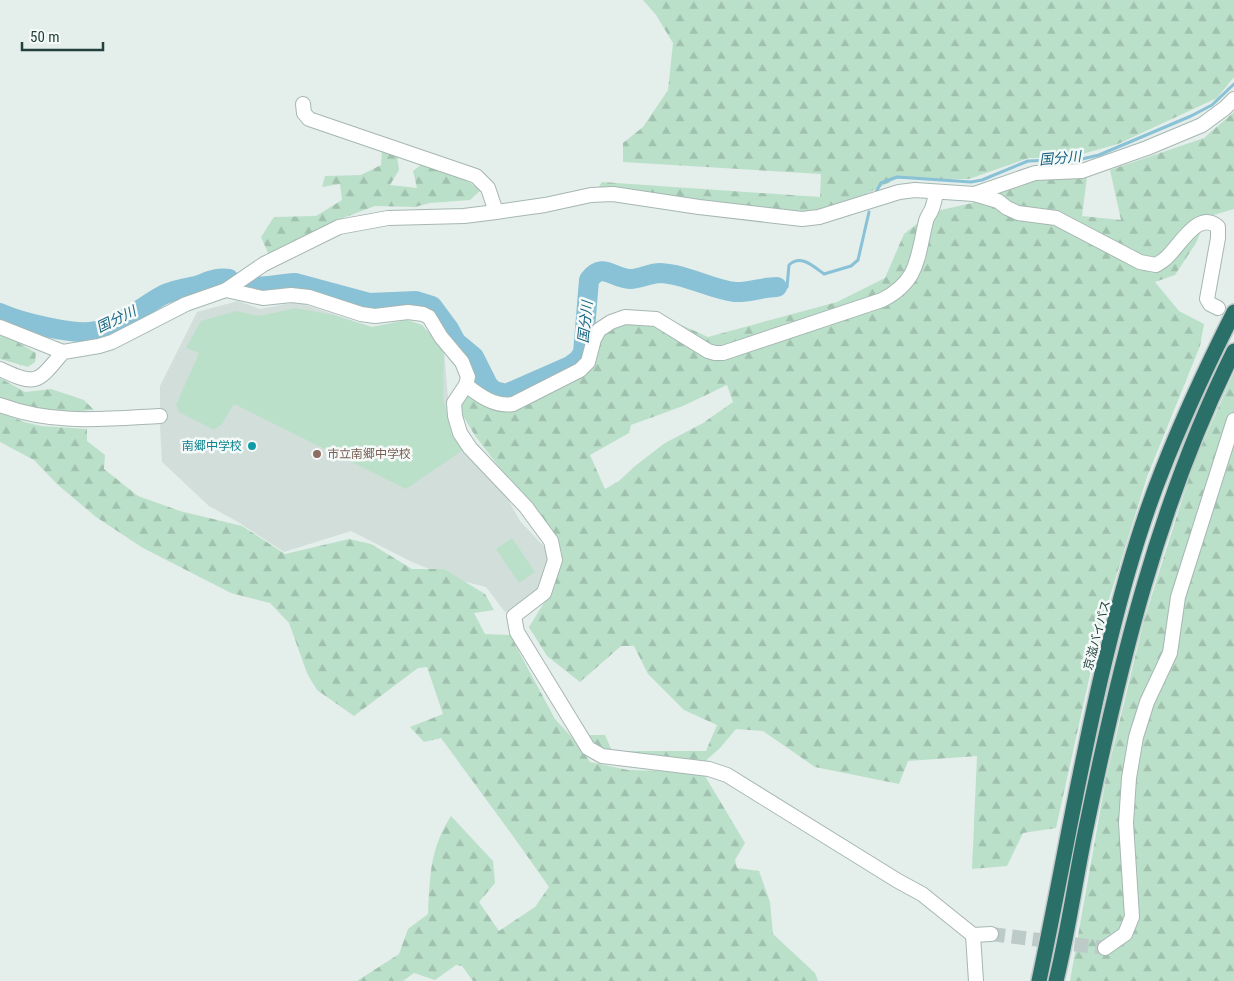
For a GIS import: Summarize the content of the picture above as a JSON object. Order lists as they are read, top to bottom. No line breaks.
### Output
{"streets":{"highway":["京滋バイパス"]},"water":["国分川"],"places":["南郷中学校","市立南郷中学校"],"scale_bar":"50 m"}
